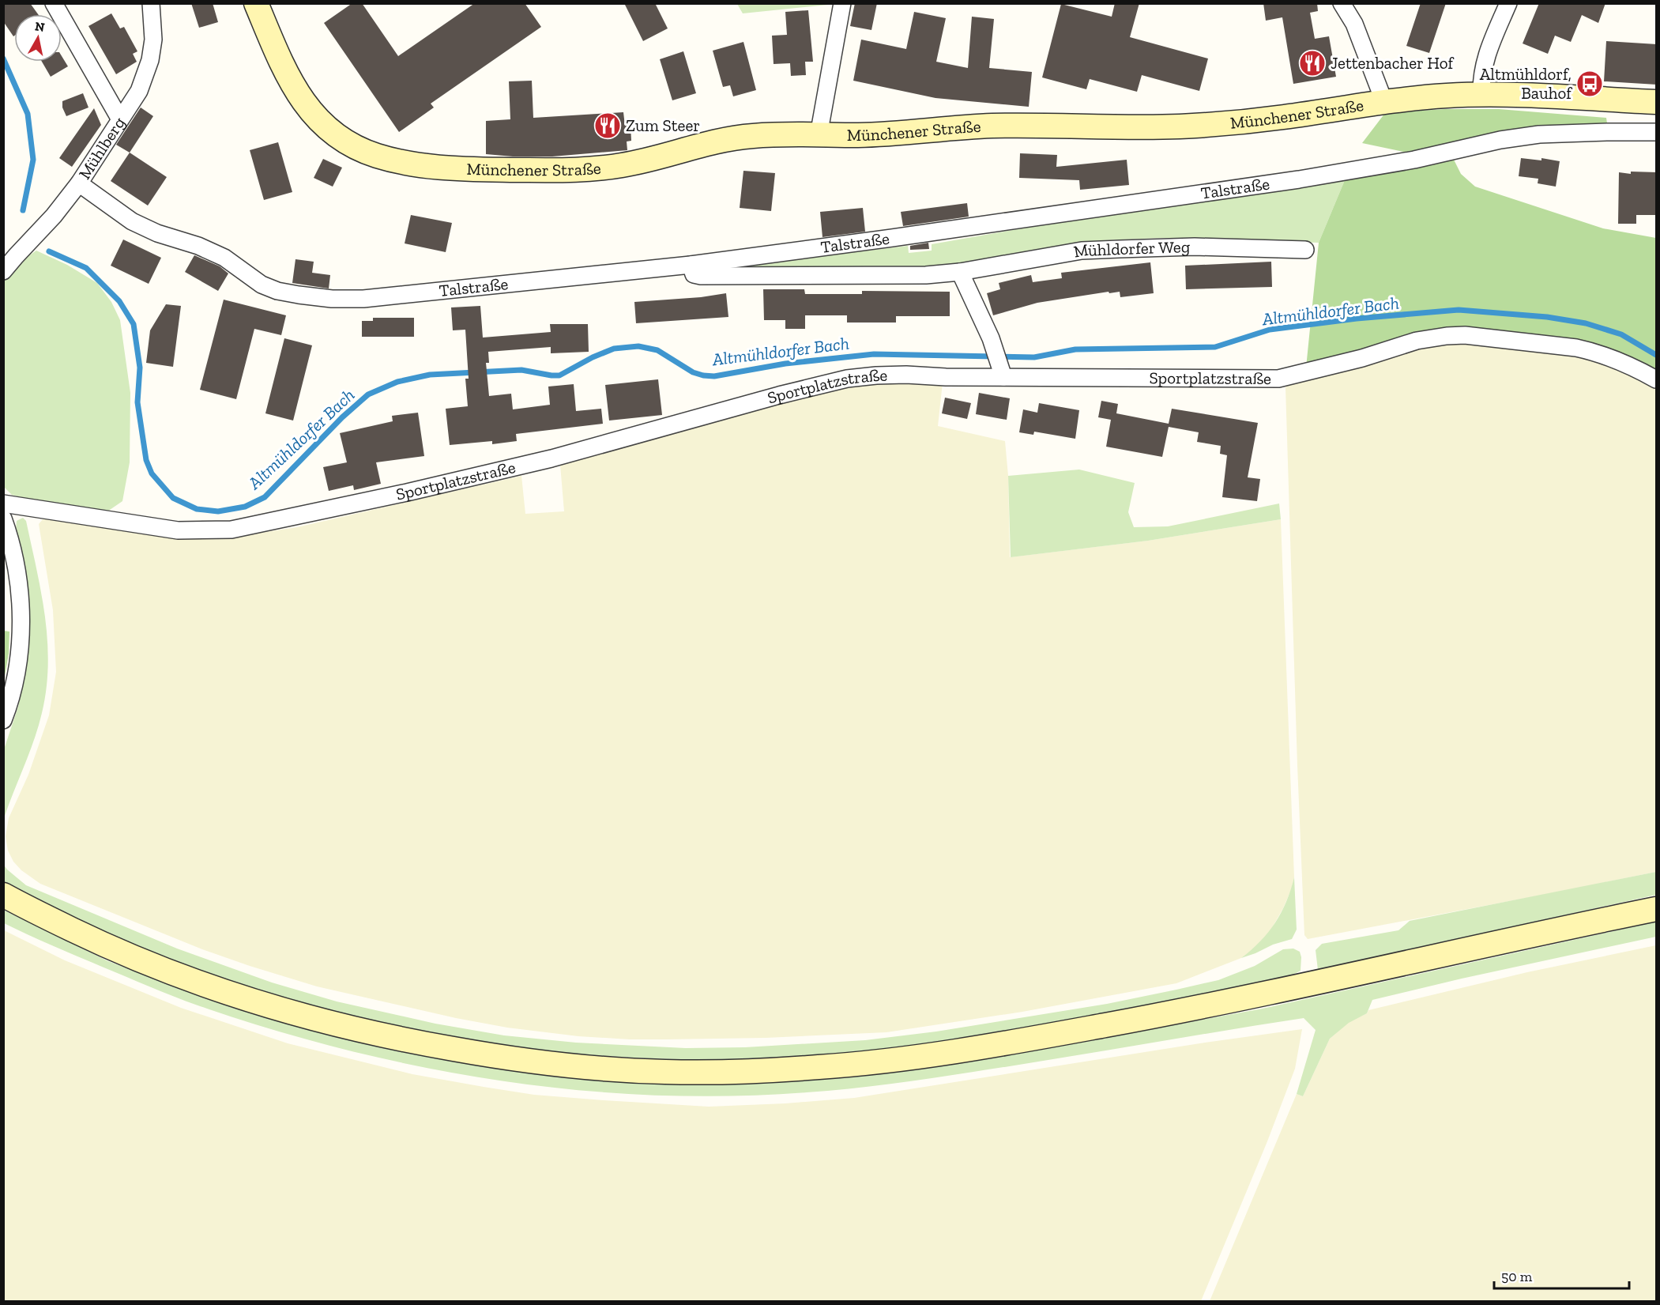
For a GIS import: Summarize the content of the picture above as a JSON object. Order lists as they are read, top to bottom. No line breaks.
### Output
{"streets":{"main road":["Münchener Straße"],"street":["Mühlberg","Talstraße","Mühldorfer Weg","Sportplatzstraße"]},"crossings":[["Mühlberg","Talstraße"],["Talstraße","Mühldorfer Weg"]],"water":["Altmühldorfer Bach"],"places":{"restaurant":["Jettenbacher Hof","Zum Steer"],"bus stop":["Altmühldorf, Bauhof"]},"scale_bar":"50 m","north":"top"}
